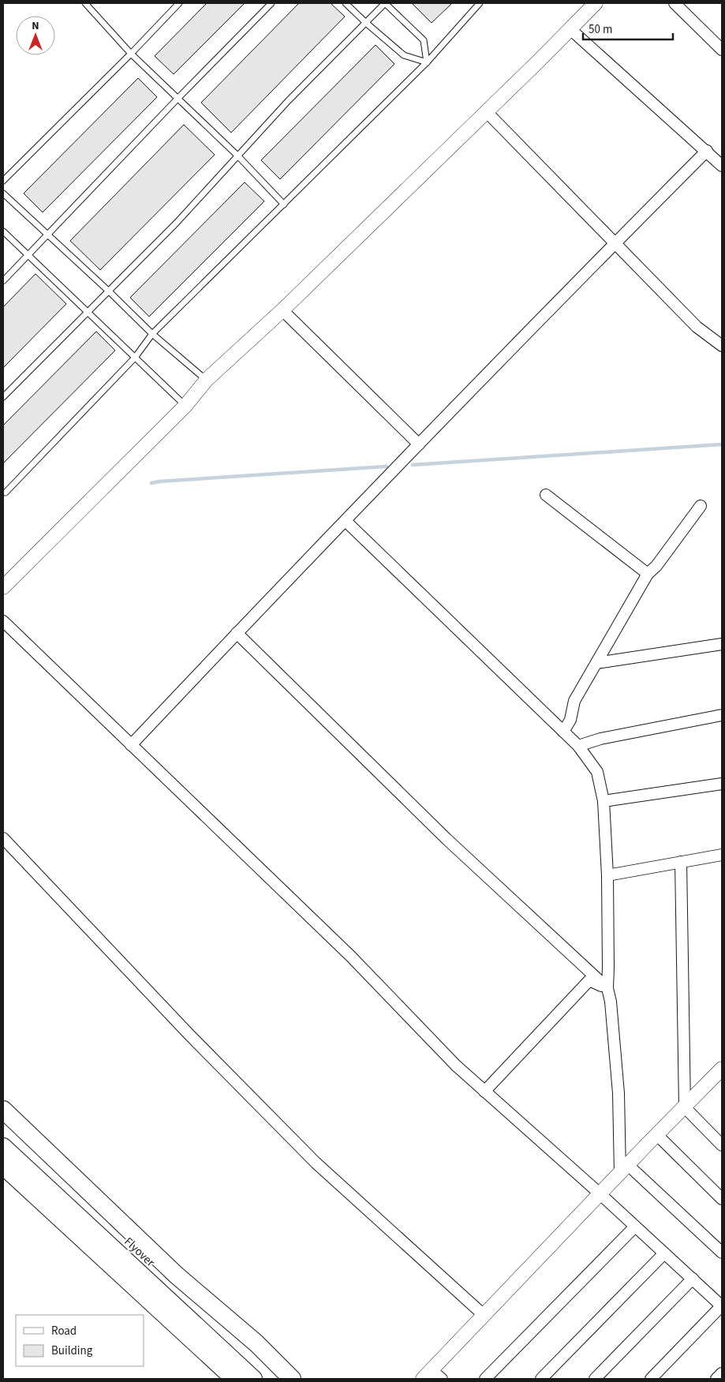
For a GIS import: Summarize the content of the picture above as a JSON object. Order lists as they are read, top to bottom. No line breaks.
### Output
{"streets":{"highway":["Flyover"]},"legend":["Road","Building"],"scale_bar":"50 m","north":"top"}
